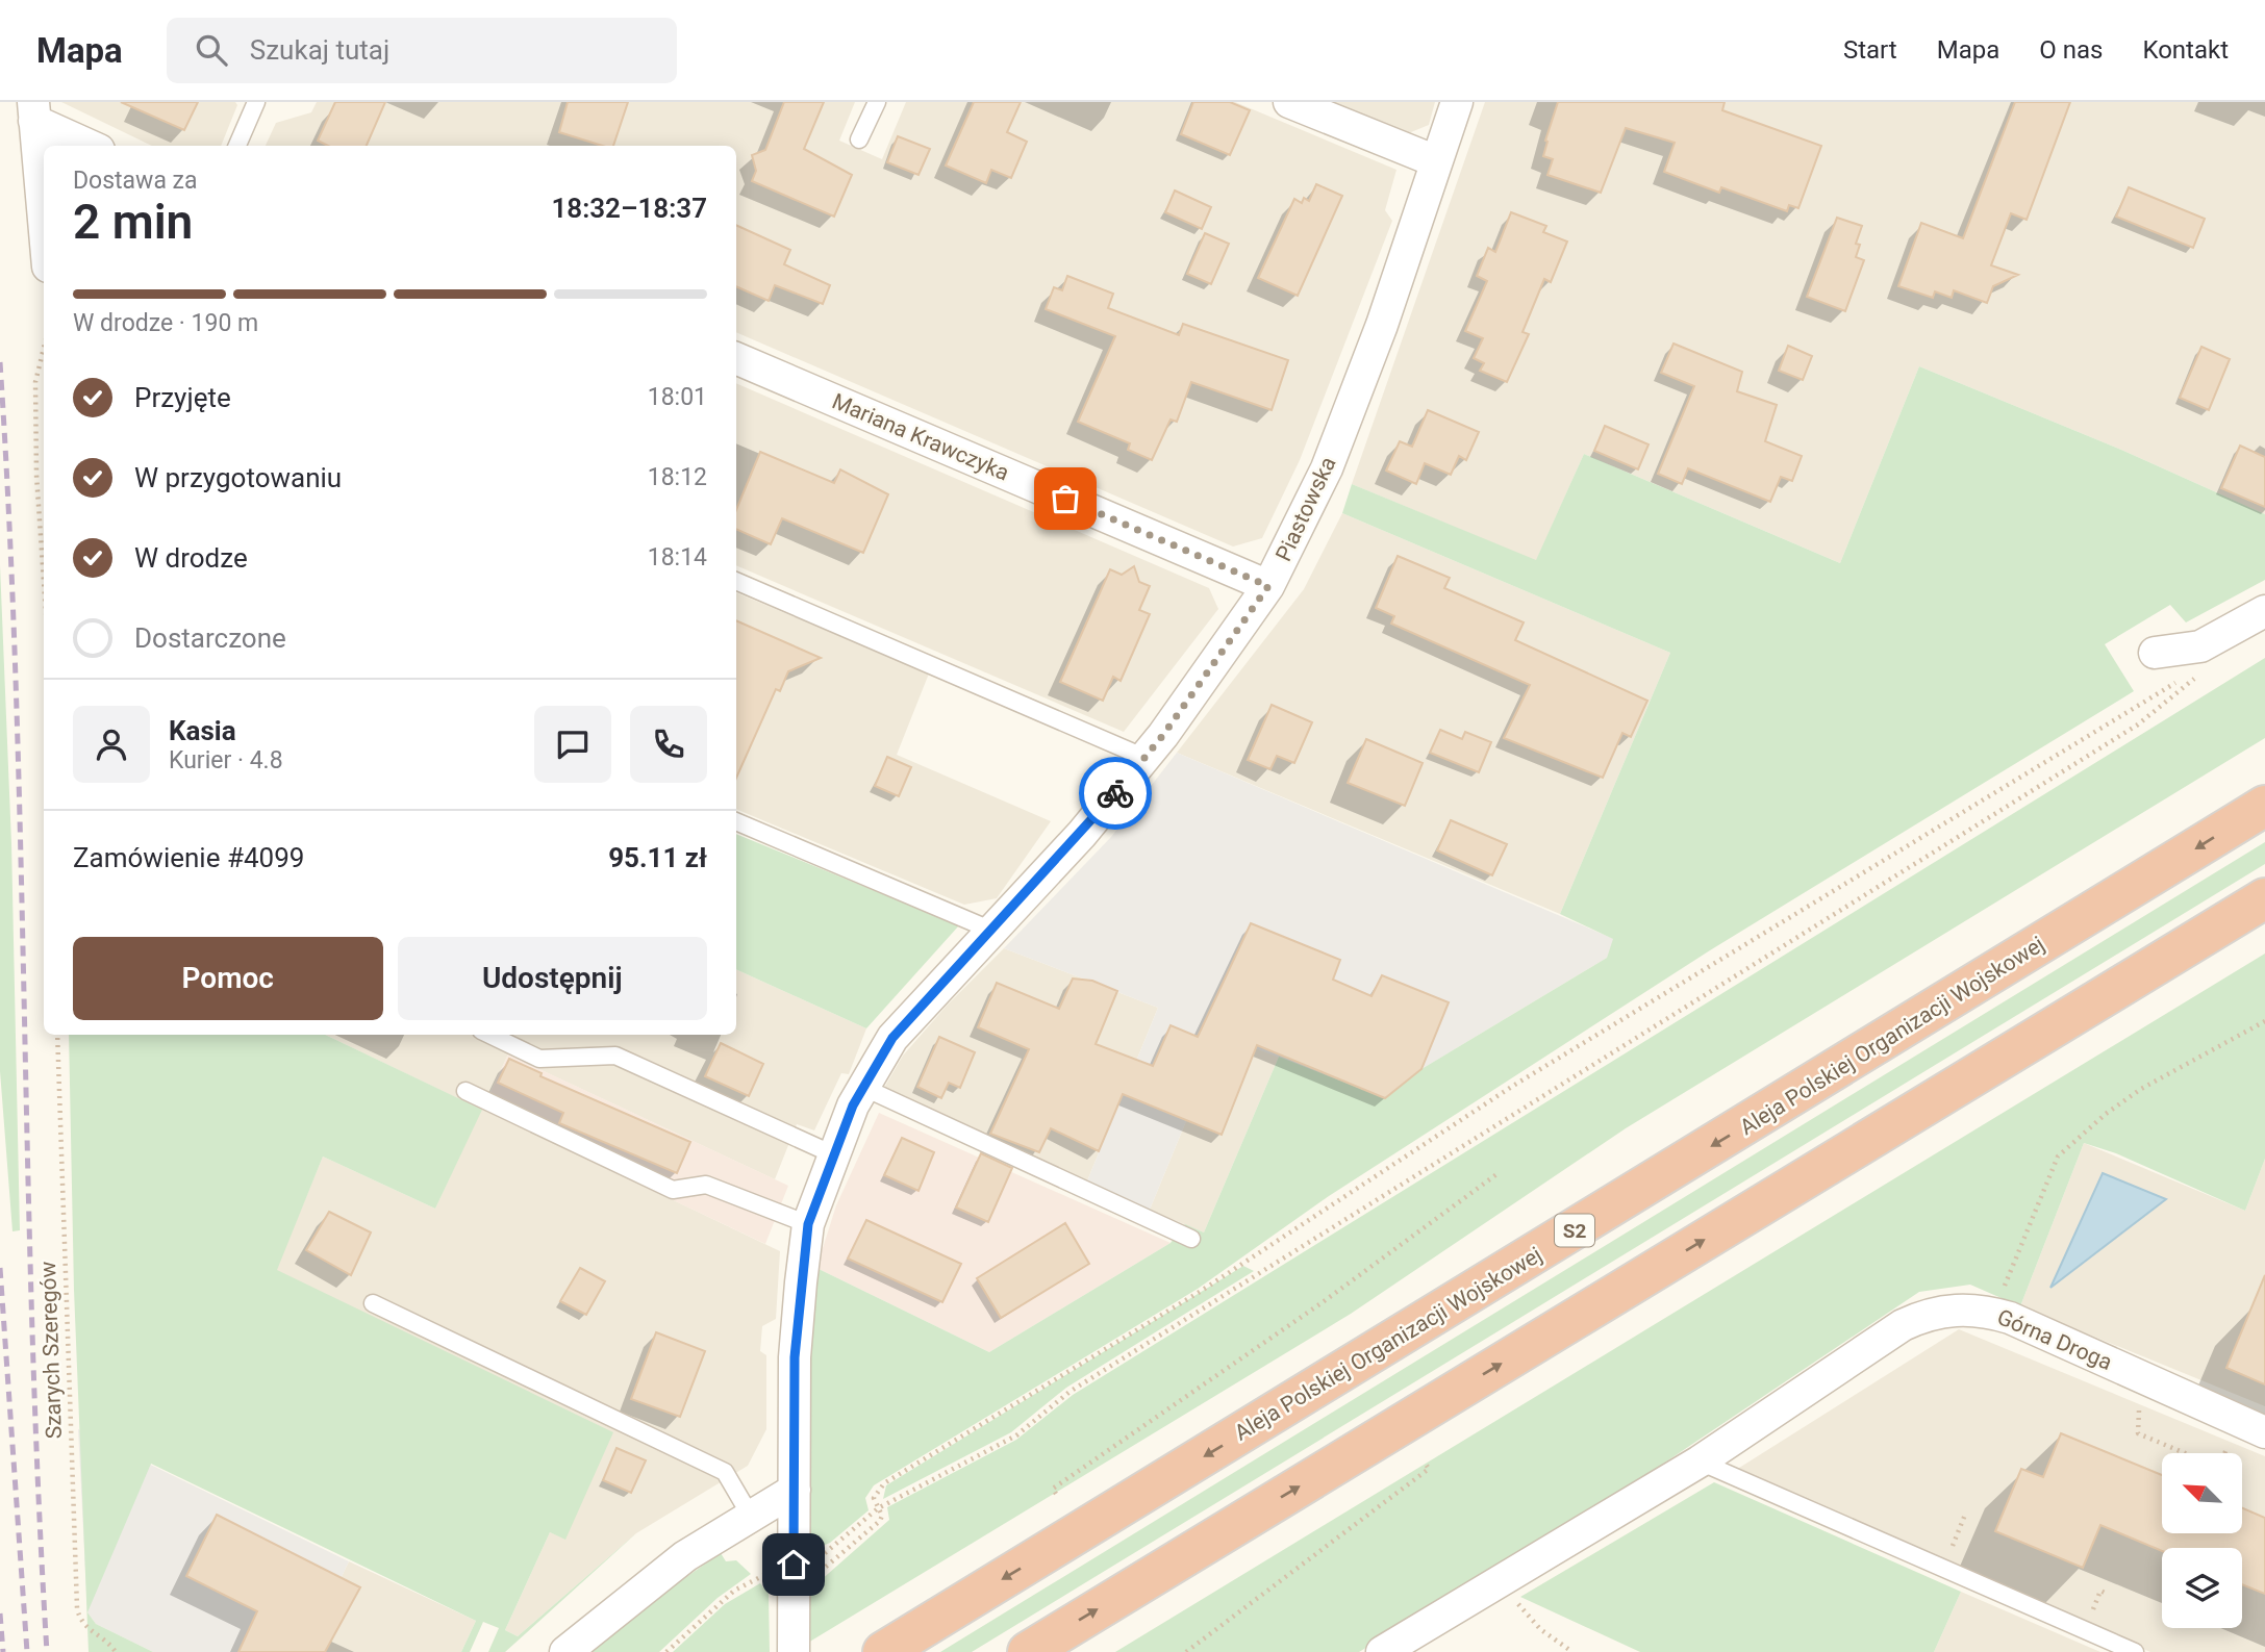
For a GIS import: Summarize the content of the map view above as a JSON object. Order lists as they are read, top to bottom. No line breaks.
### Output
{"streets":{"highway":["Aleja Polskiej Organizacji Wojskowej","S2"],"street":["Mariana Krawczyka","Piastowska","Górna Droga"],"path":["Szarych Szeregów"]},"crossings":[["Mariana Krawczyka","Piastowska"]],"north":"top left","page":{"header":"Mapa","search":"Szukaj tutaj","nav":["Start","Mapa","O nas","Kontakt"],"heading":["2 min","Dostawa za","18:32–18:37"],"panel":["Kasia","Kurier · 4.8","Zamówienie #4099","95.11 zł"],"bar":"W drodze · 190 m","list":[["Przyjęte","18:01"],["W przygotowaniu","18:12"],["W drodze","18:14"],"Dostarczone"],"buttons":["Pomoc","Udostępnij"]}}
